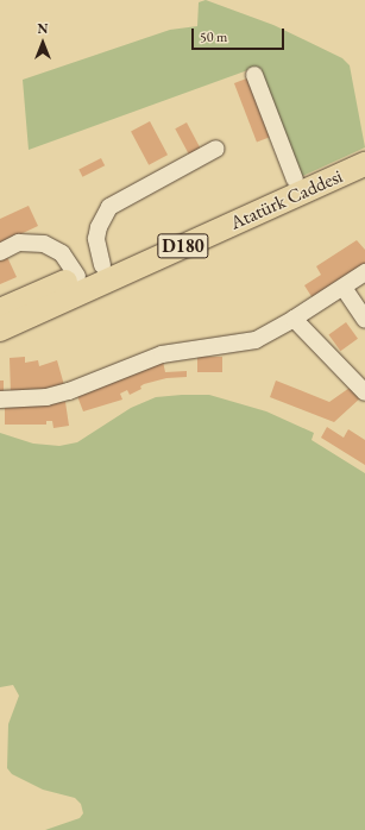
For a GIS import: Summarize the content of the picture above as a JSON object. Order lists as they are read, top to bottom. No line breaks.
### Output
{"streets":{"highway":["Atatürk Caddesi","D180"]},"scale_bar":"50 m","north":"top"}
